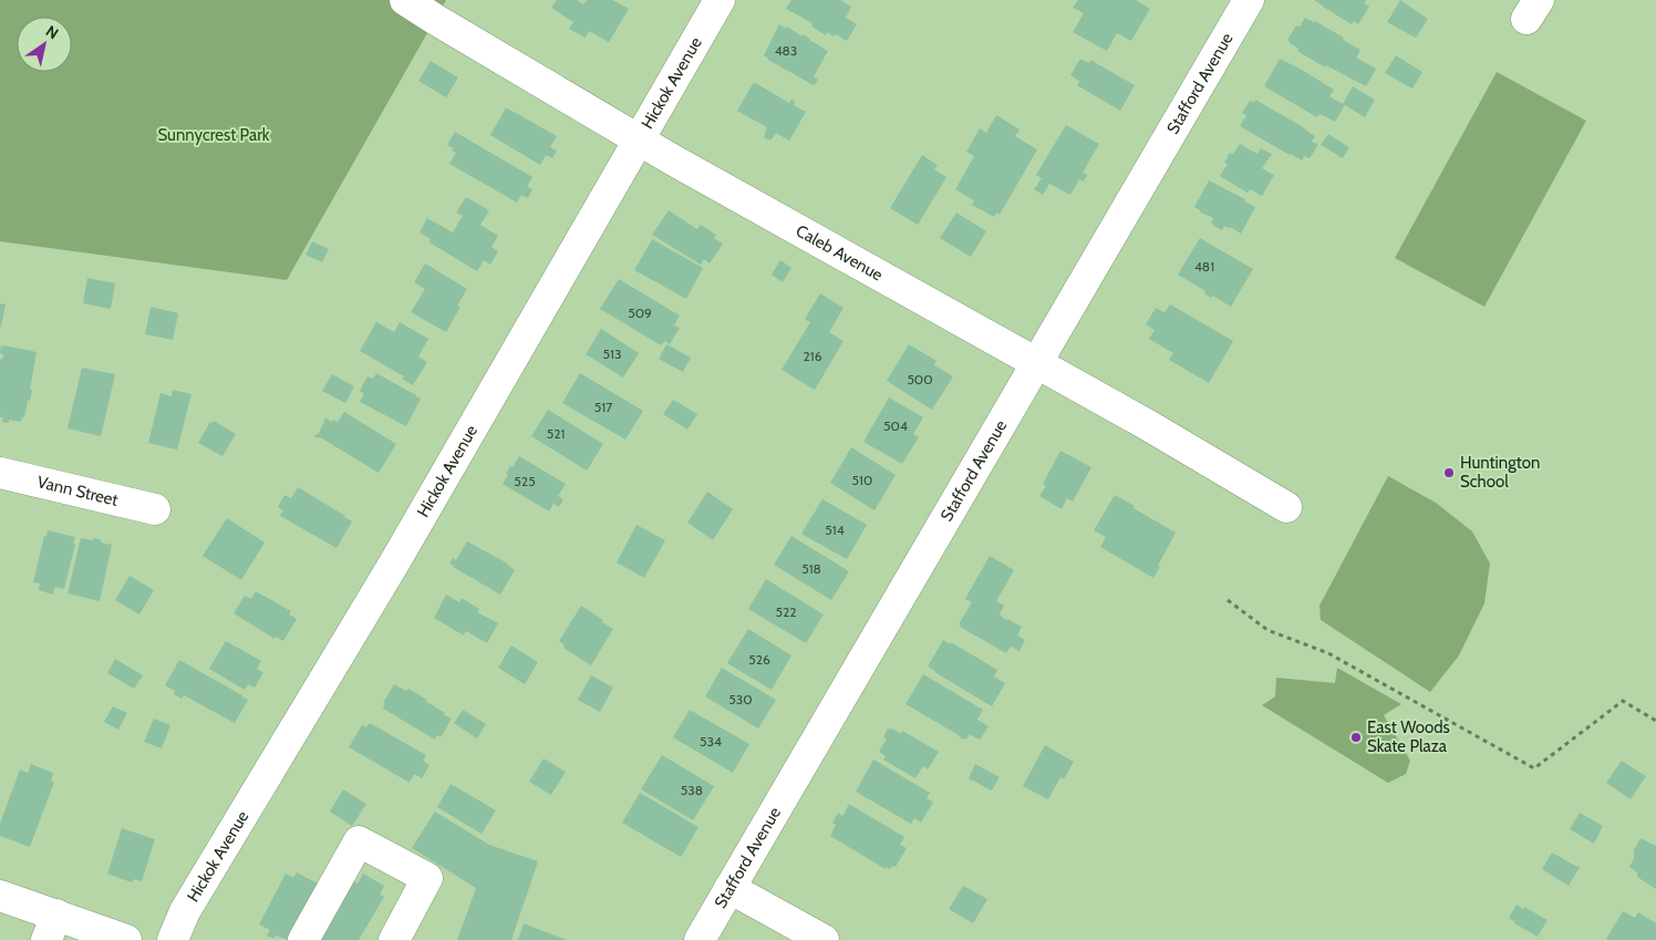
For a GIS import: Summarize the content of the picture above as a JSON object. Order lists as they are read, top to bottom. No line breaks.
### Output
{"streets":{"street":["Hickok Avenue","Stafford Avenue","Caleb Avenue","Vann Street"]},"crossings":[["Hickok Avenue","Caleb Avenue"],["Stafford Avenue","Caleb Avenue"]],"parks":["Sunnycrest Park"],"places":["Huntington School","East Woods Skate Plaza"],"house_numbers":["483","481","509","513","216","500","517","504","521","510","525","514","518","522","526","530","534","538"],"north":"top right"}
